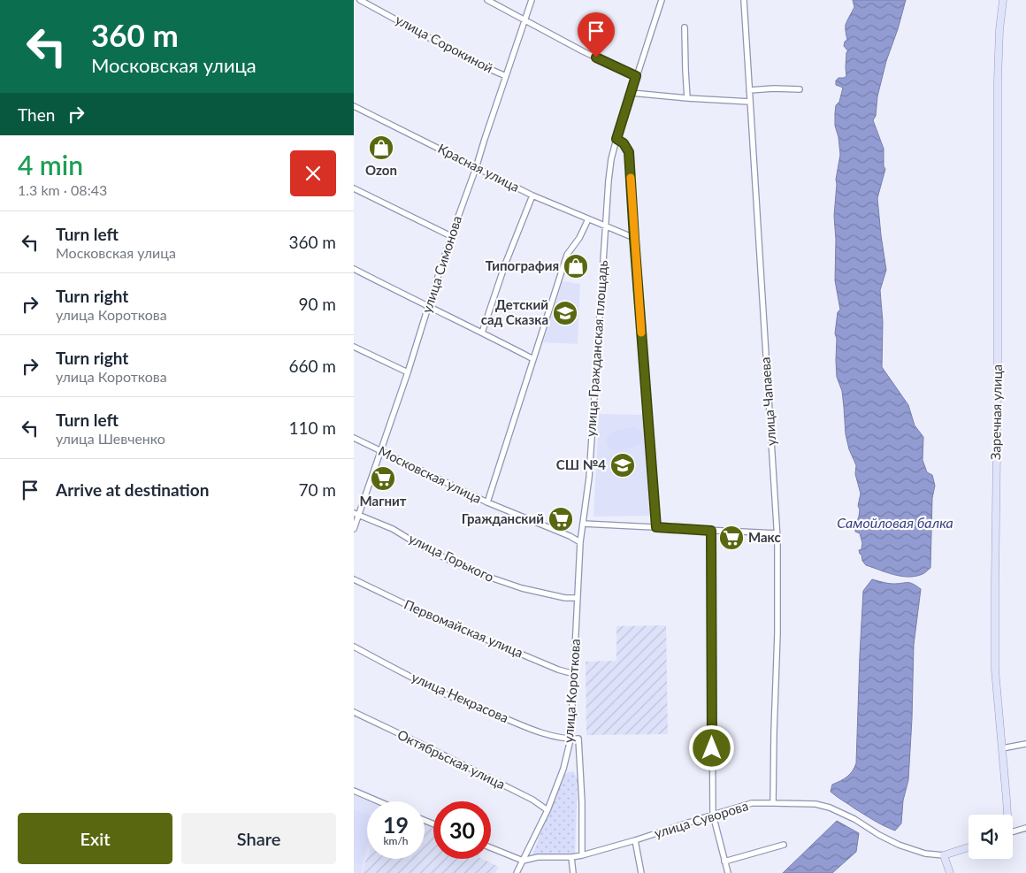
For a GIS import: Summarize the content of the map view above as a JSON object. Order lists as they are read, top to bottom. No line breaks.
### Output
{"streets":{"main road":["Заречная улица","улица Суворова"],"street":["улица Сорокиной","Красная улица","улица Симонова","улица Гражданская площадь","улица Чапаева","Московская улица","улица Горького","Первомайская улица","улица Короткова","улица Некрасова","Октябрьская улица"]},"crossings":[["улица Сорокиной","улица Симонова"],["Красная улица","улица Симонова"],["Красная улица","улица Гражданская площадь"],["улица Симонова","Московская улица"],["улица Симонова","улица Горького"],["улица Гражданская площадь","улица Короткова"],["улица Чапаева","улица Суворова"],["Московская улица","улица Короткова"],["улица Горького","улица Короткова"],["Первомайская улица","улица Короткова"],["улица Короткова","улица Некрасова"],["улица Короткова","Октябрьская улица"],["улица Короткова","улица Суворова"]],"water":["Самойловая балка"],"places":{"shop":["Ozon","Типография"],"school or university":["Детский сад Сказка","СШ №4"],"supermarket":["Магнит","Гражданский","Макс"]},"page":{"turn":["360 m","Московская улица"],"then":"Then","heading":["4 min","1.3 km · 08:43"],"list":[{"name":"Turn left","note":"Московская улица","value":"360 m"},{"name":"Turn right","note":"улица Короткова","value":"90 m"},{"name":"Turn right","note":"улица Короткова","value":"660 m"},{"name":"Turn left","note":"улица Шевченко","value":"110 m"},{"name":"Arrive at destination","value":"70 m"}],"speed":"19 km/h","limit":"30","buttons":["Exit","Share"]}}
